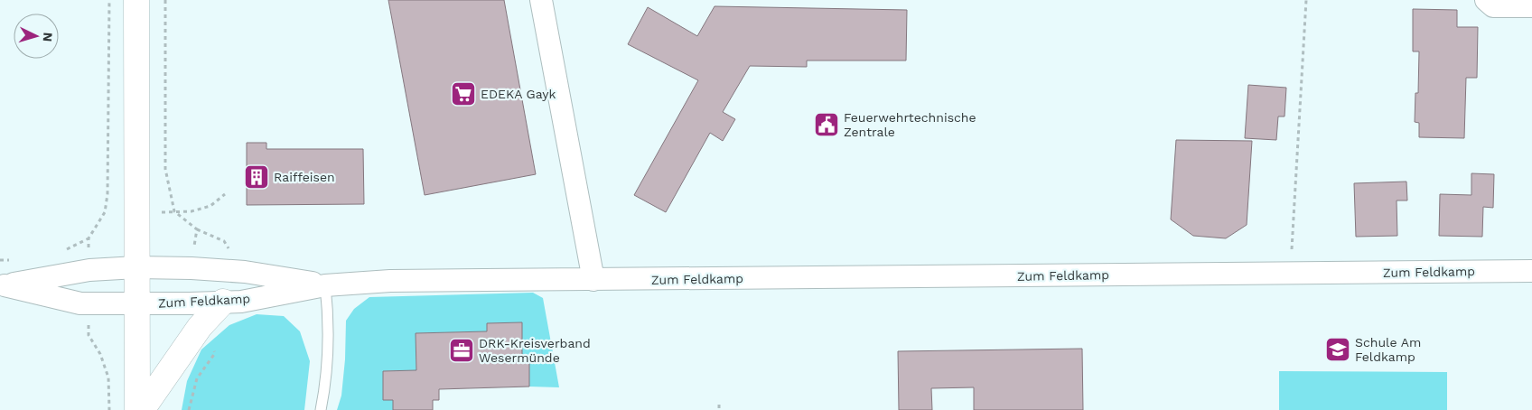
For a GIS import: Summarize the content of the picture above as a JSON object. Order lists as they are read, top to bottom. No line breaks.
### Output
{"streets":{"street":["Zum Feldkamp"]},"places":{"supermarket":["EDEKA Gayk"],"public building":["Feuerwehrtechnische Zentrale"],"building":["Raiffeisen"],"school or university":["Schule Am Feldkamp"],"office":["DRK-Kreisverband Wesermünde"]},"north":"right"}
